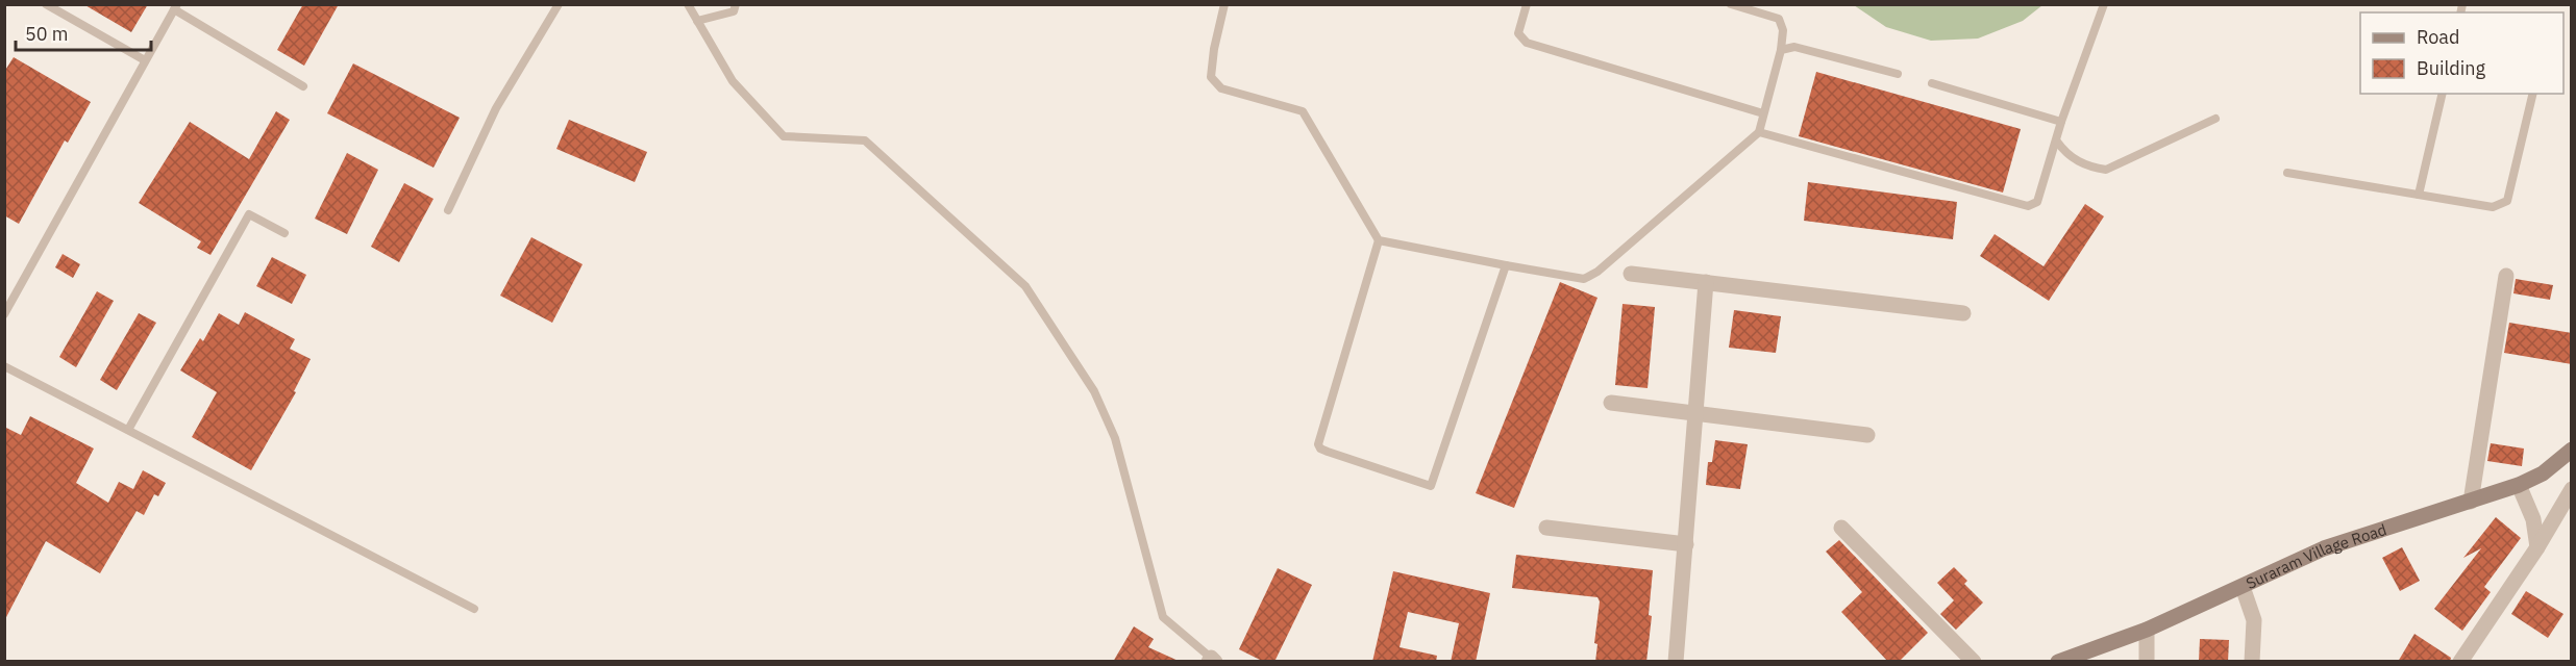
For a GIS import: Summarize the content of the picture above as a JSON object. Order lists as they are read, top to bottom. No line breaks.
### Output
{"streets":{"main road":["Suraram Village Road"]},"legend":["Road","Building"],"scale_bar":"50 m"}
